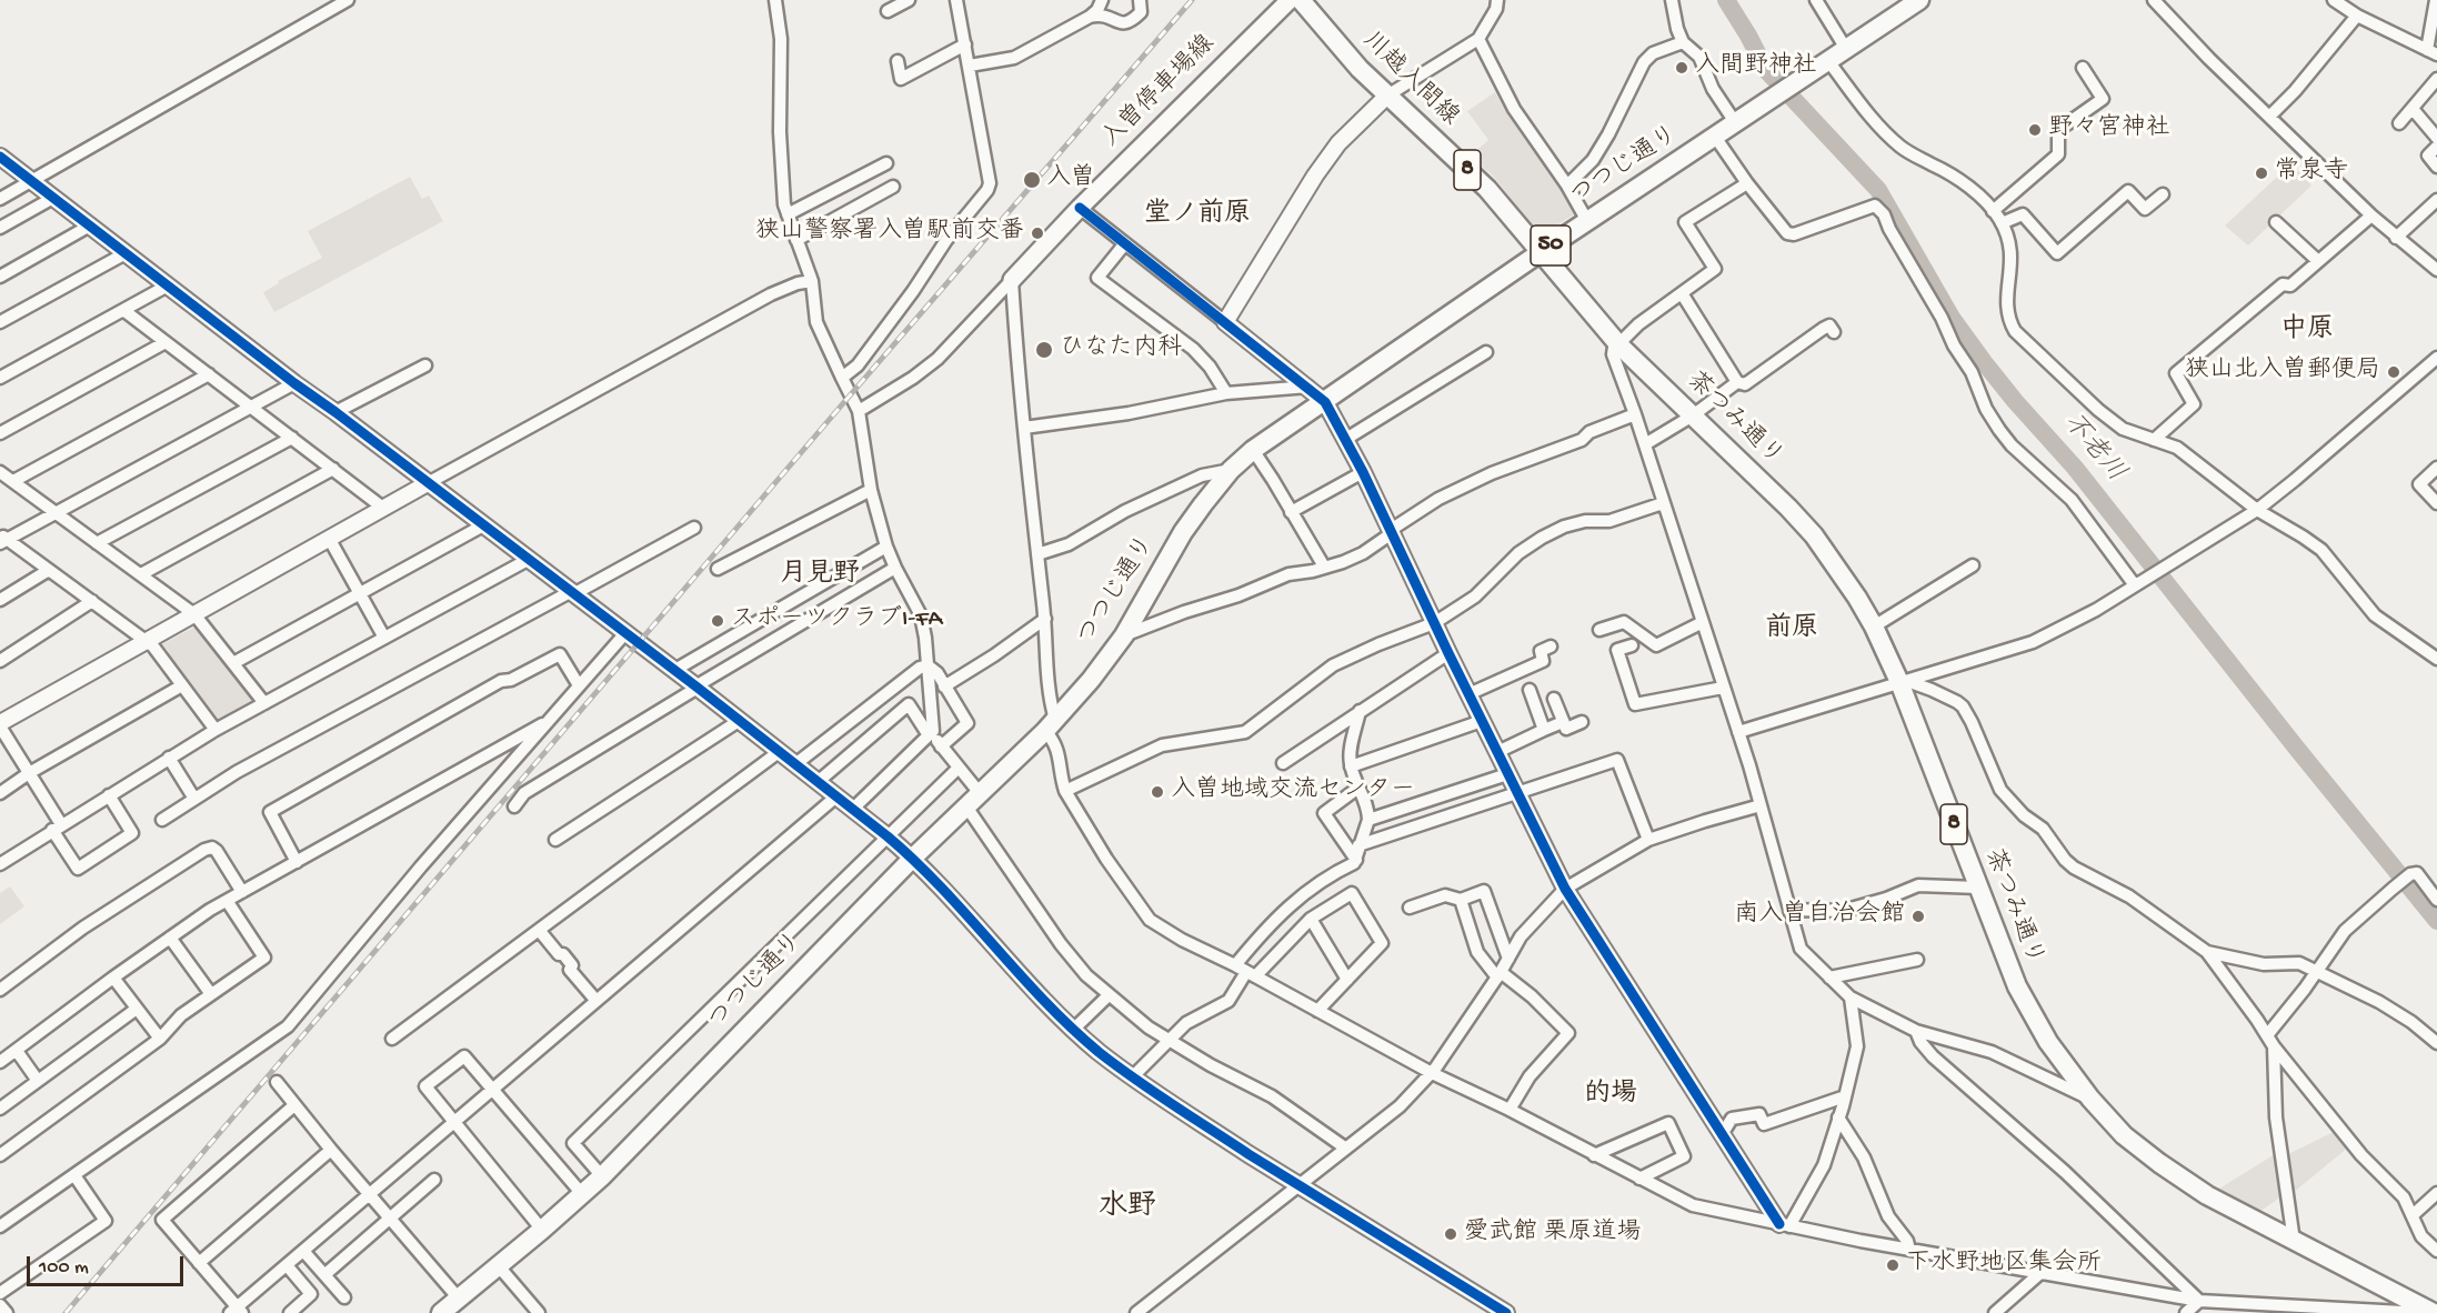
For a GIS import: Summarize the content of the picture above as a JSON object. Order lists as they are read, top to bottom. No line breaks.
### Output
{"streets":{"main road":["川越入間線","入曽停車場線","つつじ通り","8","50","茶つみ通り"]},"crossings":[["川越入間線","つつじ通り"],["川越入間線","茶つみ通り"],["つつじ通り","茶つみ通り"]],"districts":["堂ノ前原","中原","月見野","前原","的場","水野"],"water":["不老川"],"places":["入間野神社","野々宮神社","常泉寺","入曽","狭山警察署入曽駅前交番","ひなた内科","狭山北入曽郵便局","スポーツクラブI-FA","入曽地域交流センター","南入曽自治会館","愛武館 栗原道場","下水野地区集会所"],"scale_bar":"100 m"}
